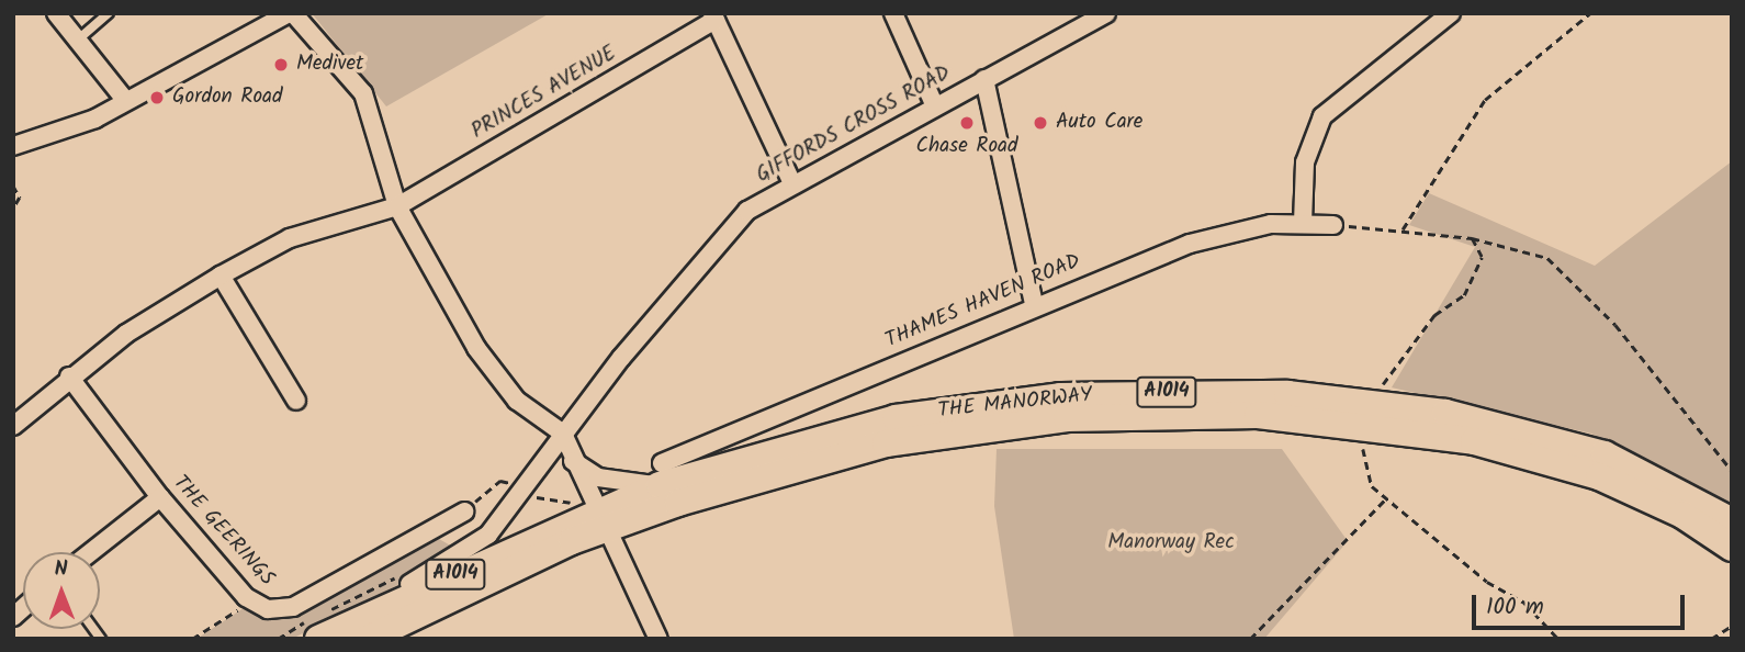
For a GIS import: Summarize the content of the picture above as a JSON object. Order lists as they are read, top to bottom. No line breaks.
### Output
{"streets":{"main road":["A1014","THE MANORWAY"],"street":["PRINCES AVENUE","GIFFORDS CROSS ROAD","THAMES HAVEN ROAD","THE GEERINGS"]},"crossings":[["PRINCES AVENUE","THE GEERINGS"],["THAMES HAVEN ROAD","THE MANORWAY"]],"parks":["Manorway Rec"],"places":["Medivet","Gordon Road","Chase Road","Auto Care"],"scale_bar":"100 m","north":"top"}
